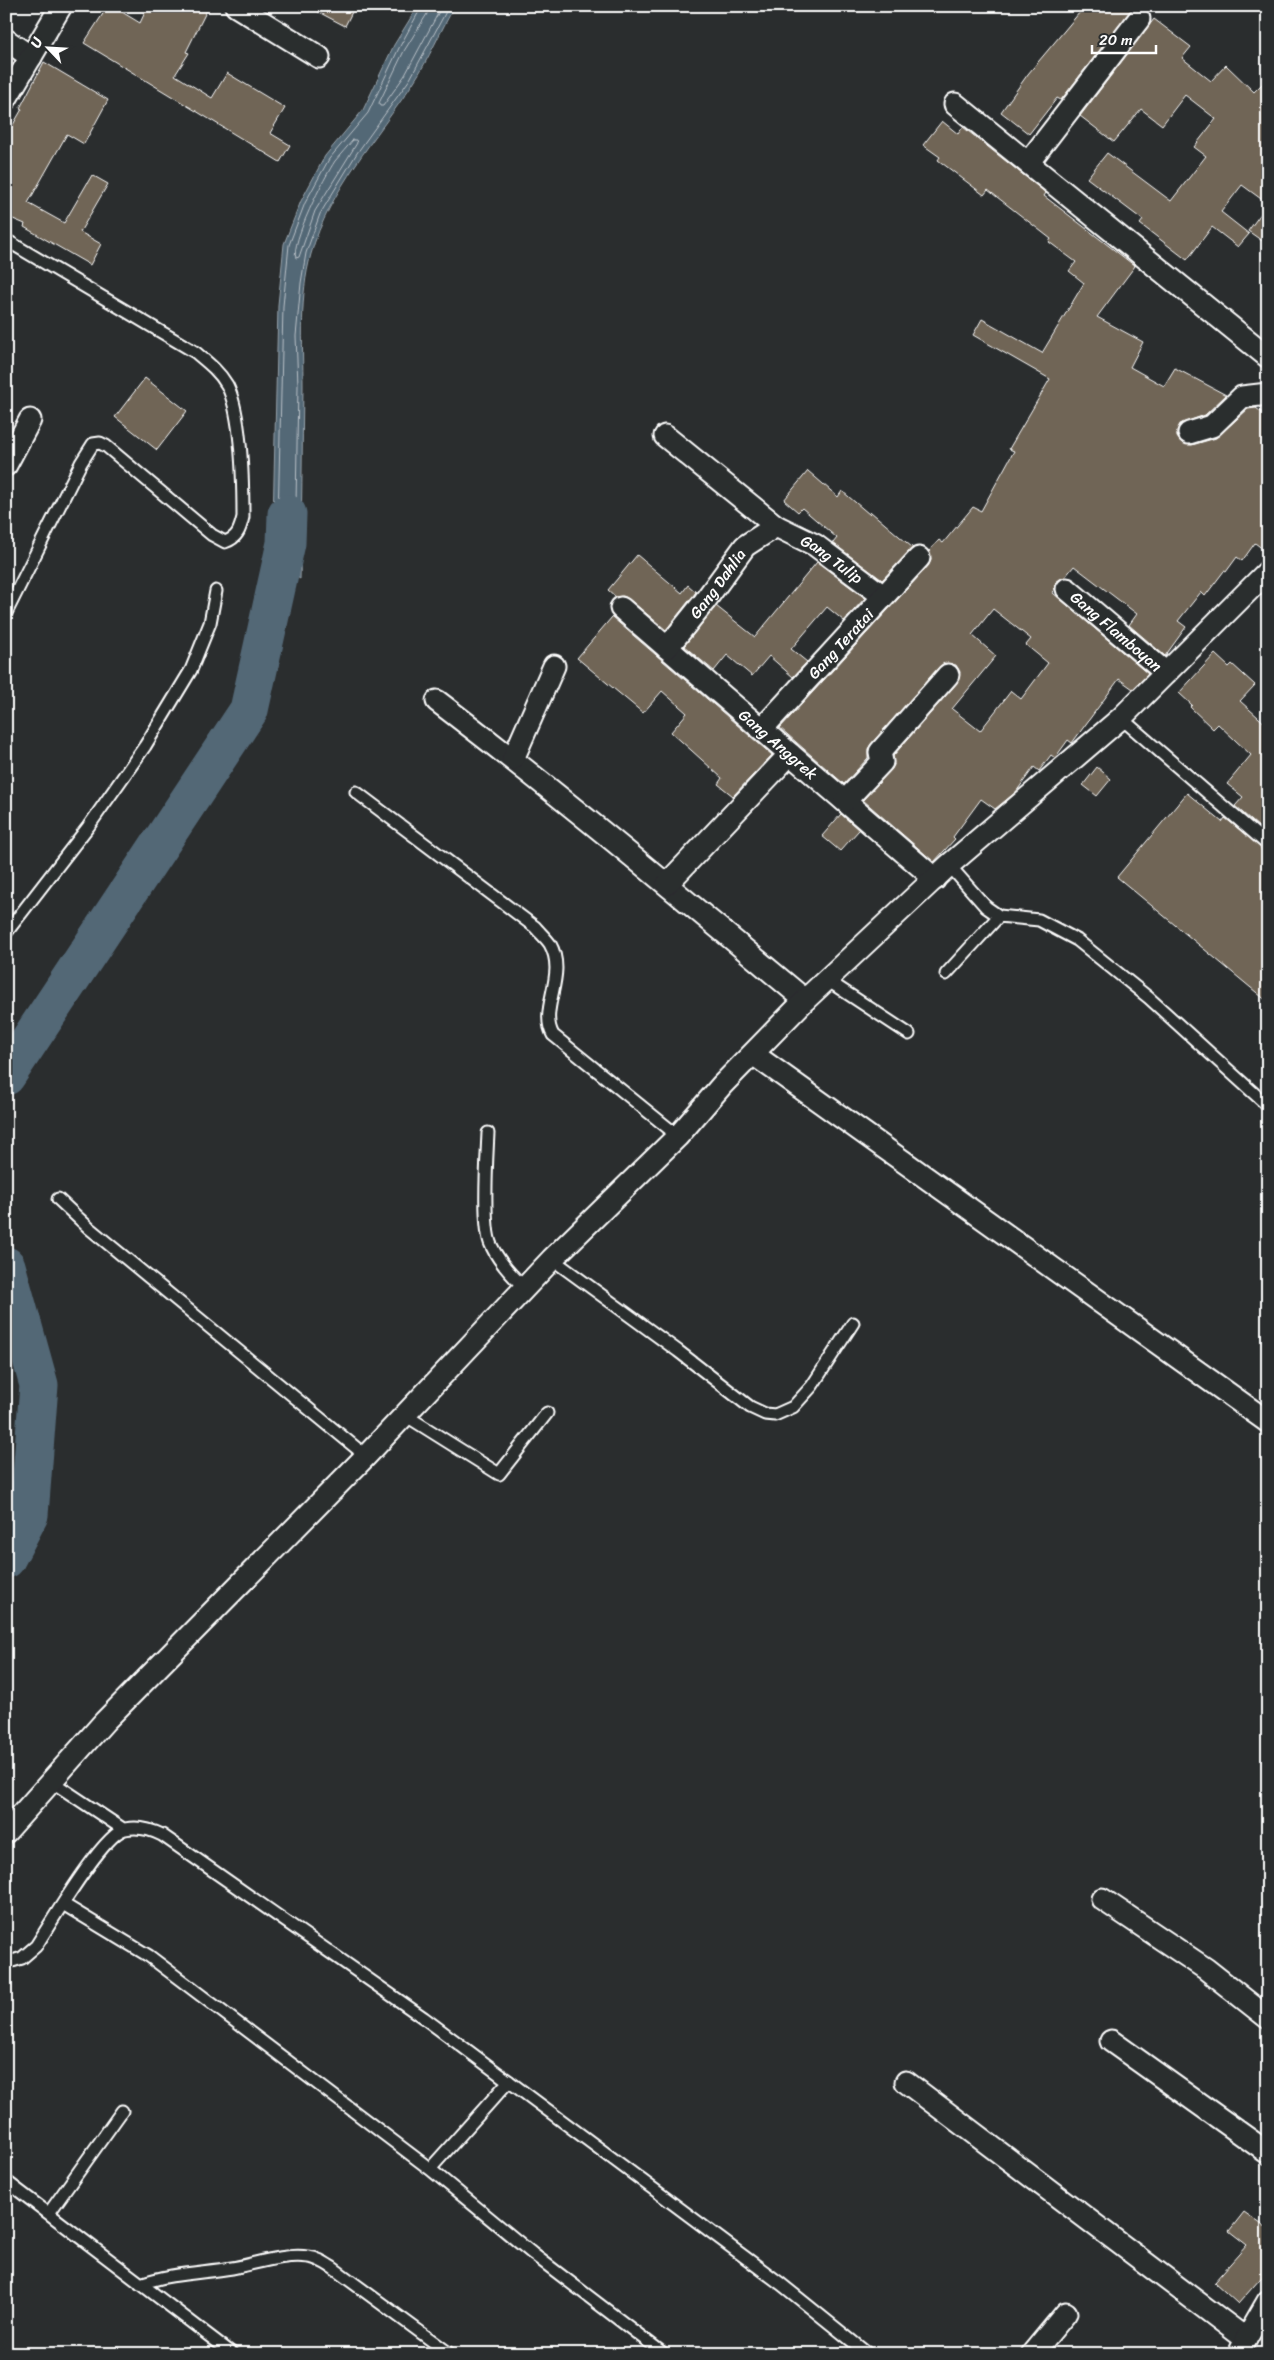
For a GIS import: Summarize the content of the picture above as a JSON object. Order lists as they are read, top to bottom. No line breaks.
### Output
{"streets":{"street":["Gang Tulip","Gang Dahlia","Gang Flamboyan","Gang Teratai","Gang Anggrek"]},"crossings":[["Gang Tulip","Gang Dahlia"],["Gang Tulip","Gang Teratai"],["Gang Dahlia","Gang Anggrek"],["Gang Teratai","Gang Anggrek"]],"scale_bar":"20 m","north":"top left"}
